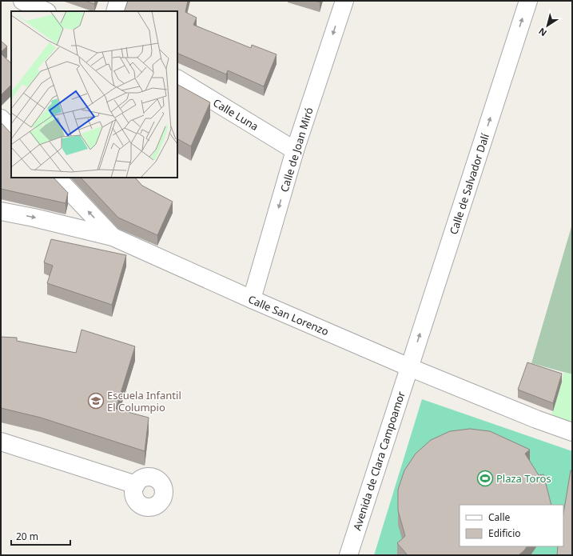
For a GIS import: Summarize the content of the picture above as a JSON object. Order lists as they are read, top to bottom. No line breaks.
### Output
{"streets":{"street":["Calle Luna","Calle de Joan Miró","Calle de Salvador Dalí","Calle San Lorenzo","Avenida de Clara Campoamor"]},"crossings":[["Calle Luna","Calle de Joan Miró"],["Calle de Joan Miró","Calle San Lorenzo"],["Calle de Salvador Dalí","Calle San Lorenzo"],["Calle de Salvador Dalí","Avenida de Clara Campoamor"],["Calle San Lorenzo","Avenida de Clara Campoamor"]],"one_way":["Calle de Joan Miró","Calle de Salvador Dalí"],"places":{"school or university":["Escuela Infantil El Columpio"],"sports":["Plaza Toros"]},"legend":["Calle","Edificio"],"scale_bar":"20 m","north":"bottom left"}
